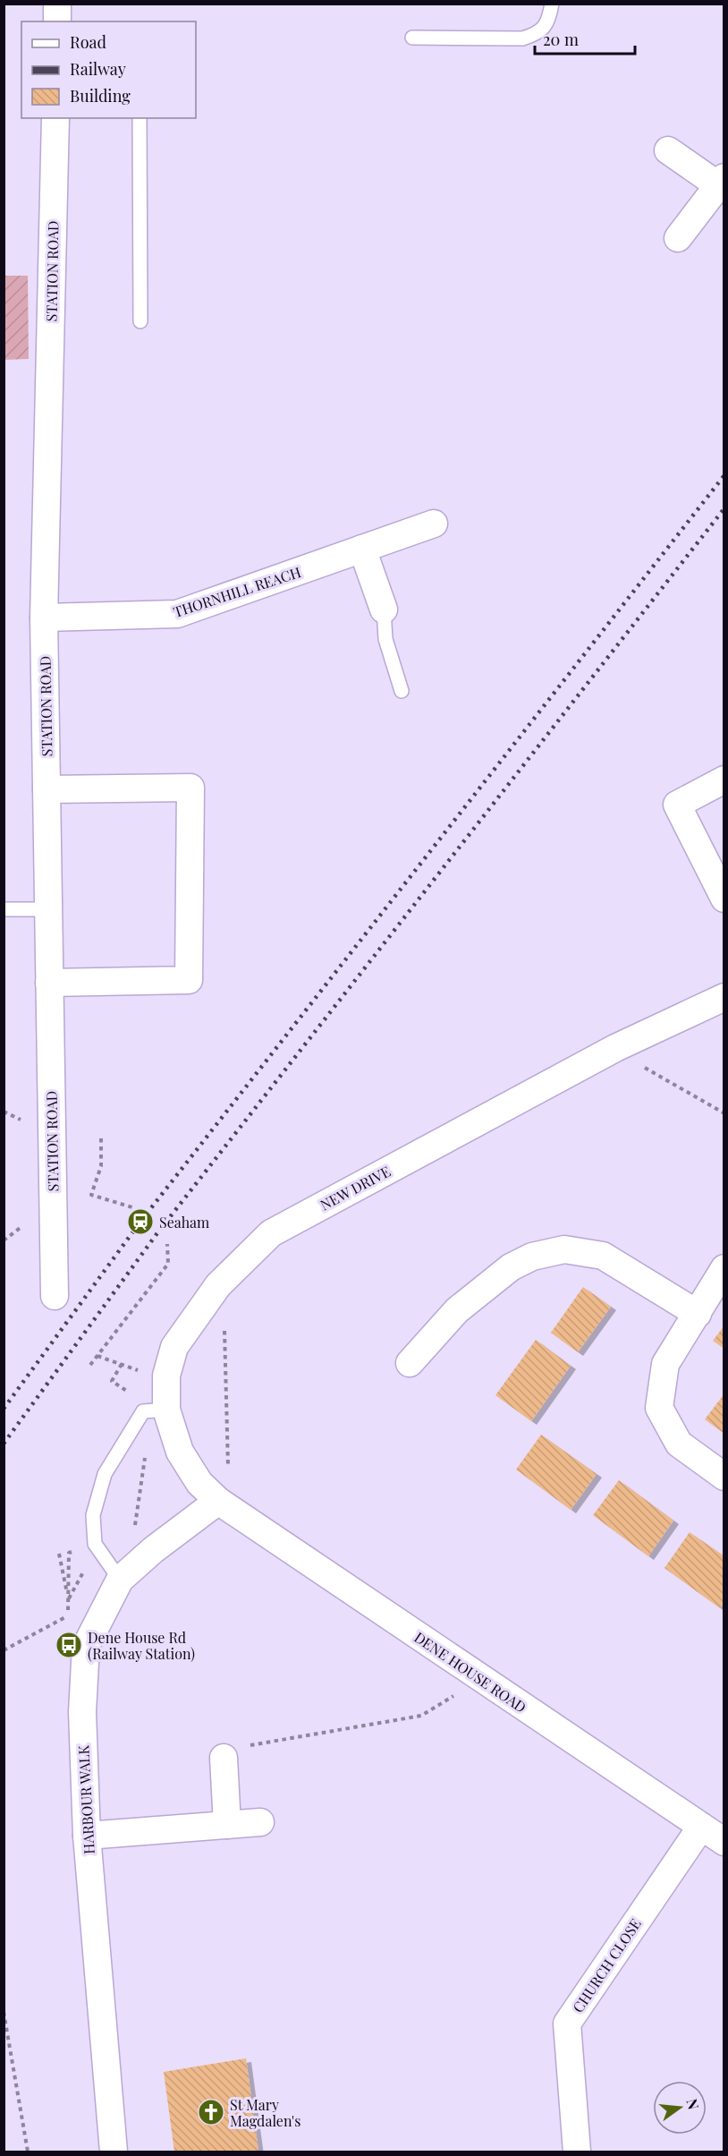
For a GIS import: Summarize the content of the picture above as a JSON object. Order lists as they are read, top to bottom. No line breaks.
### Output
{"streets":{"street":["STATION ROAD","THORNHILL REACH","NEW DRIVE","DENE HOUSE ROAD","HARBOUR WALK","CHURCH CLOSE"]},"crossings":[["STATION ROAD","THORNHILL REACH"],["NEW DRIVE","DENE HOUSE ROAD"],["NEW DRIVE","HARBOUR WALK"],["DENE HOUSE ROAD","HARBOUR WALK"],["DENE HOUSE ROAD","CHURCH CLOSE"]],"places":{"station":["Seaham"],"bus stop":["Dene House Rd (Railway Station)"],"church":["St Mary Magdalen's"]},"legend":["Road","Railway","Building"],"scale_bar":"20 m","north":"right"}
